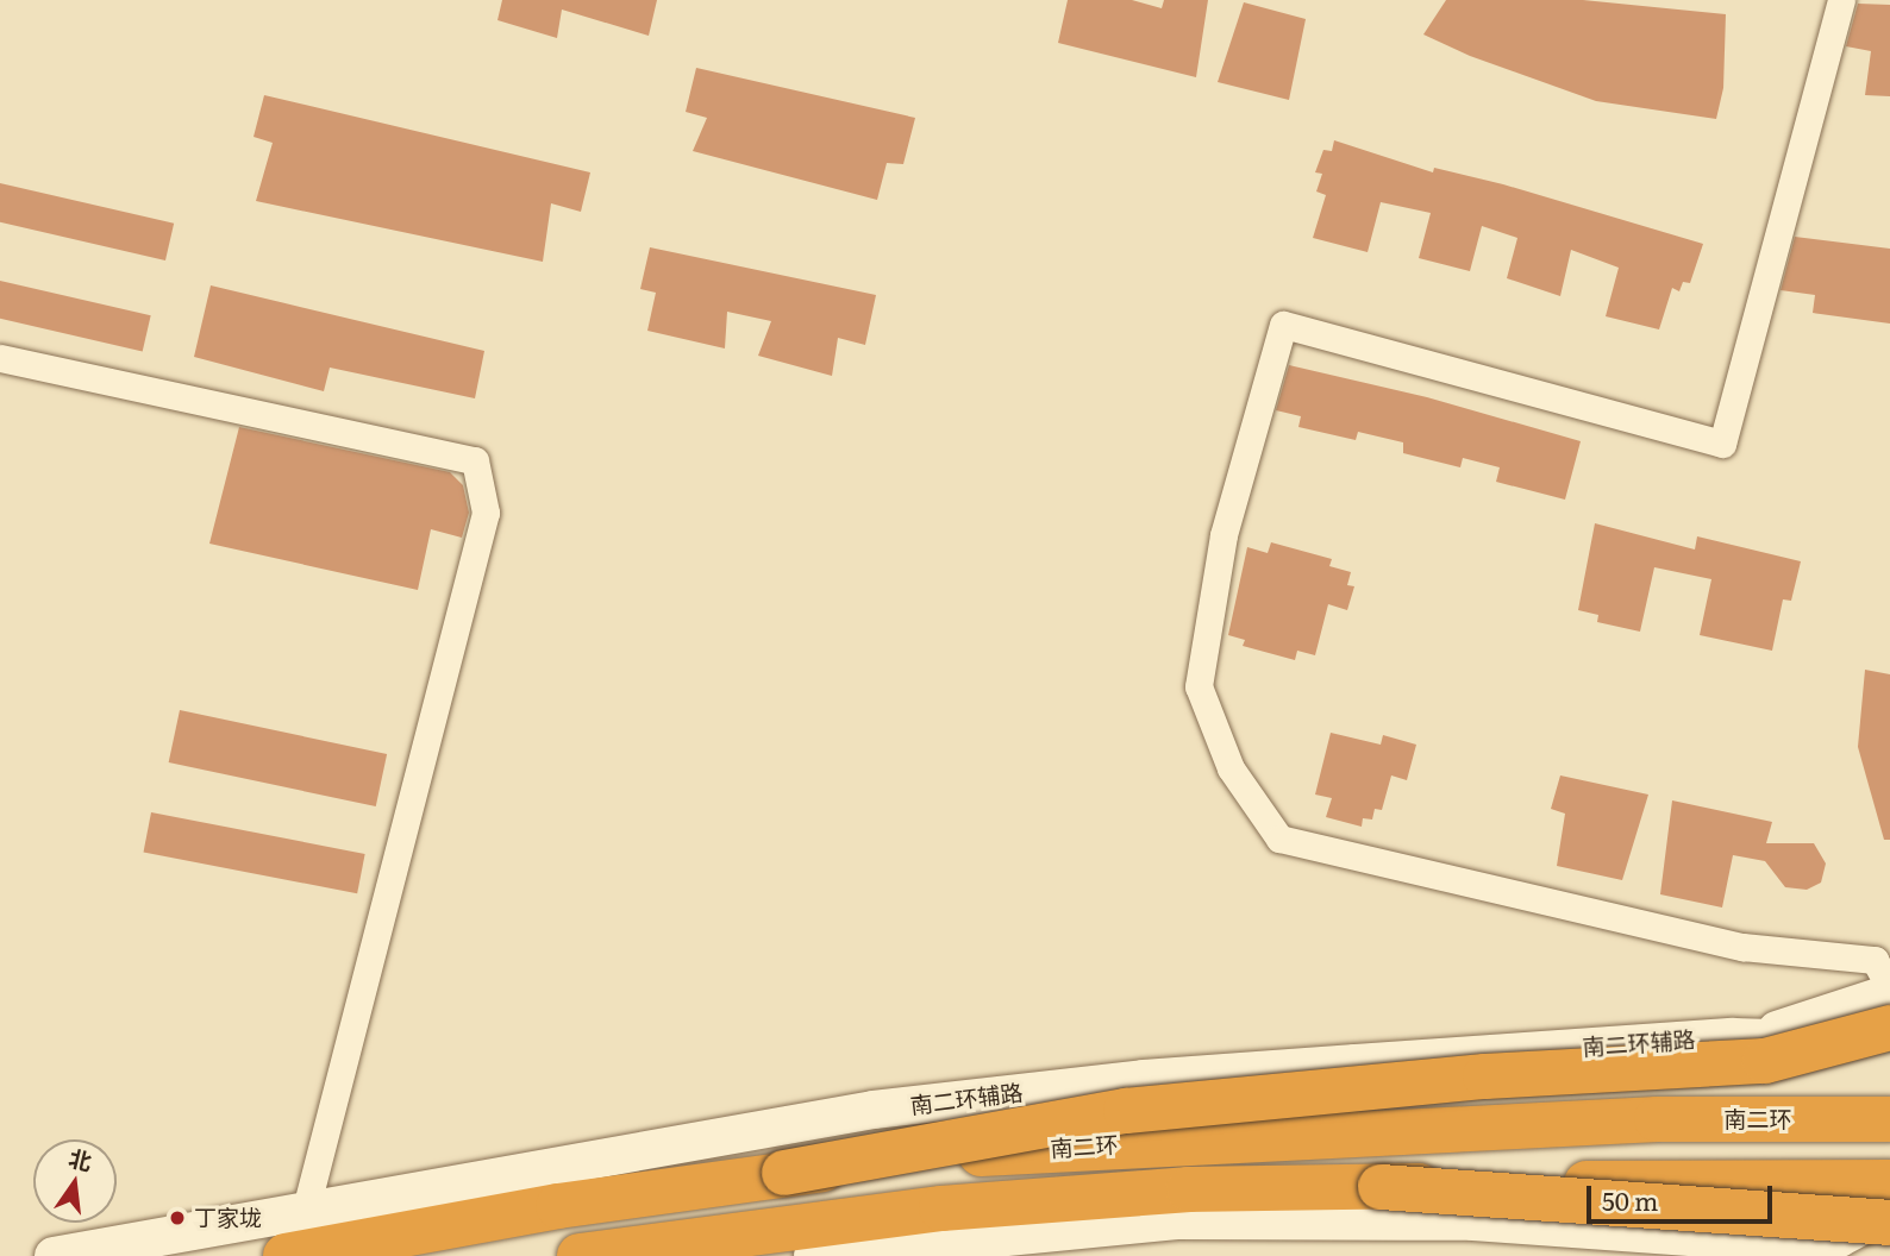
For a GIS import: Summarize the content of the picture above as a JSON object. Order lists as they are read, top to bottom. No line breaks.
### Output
{"streets":{"highway":["南二环"],"street":["南二环辅路"]},"places":["丁家垅"],"scale_bar":"50 m","north":"top"}
